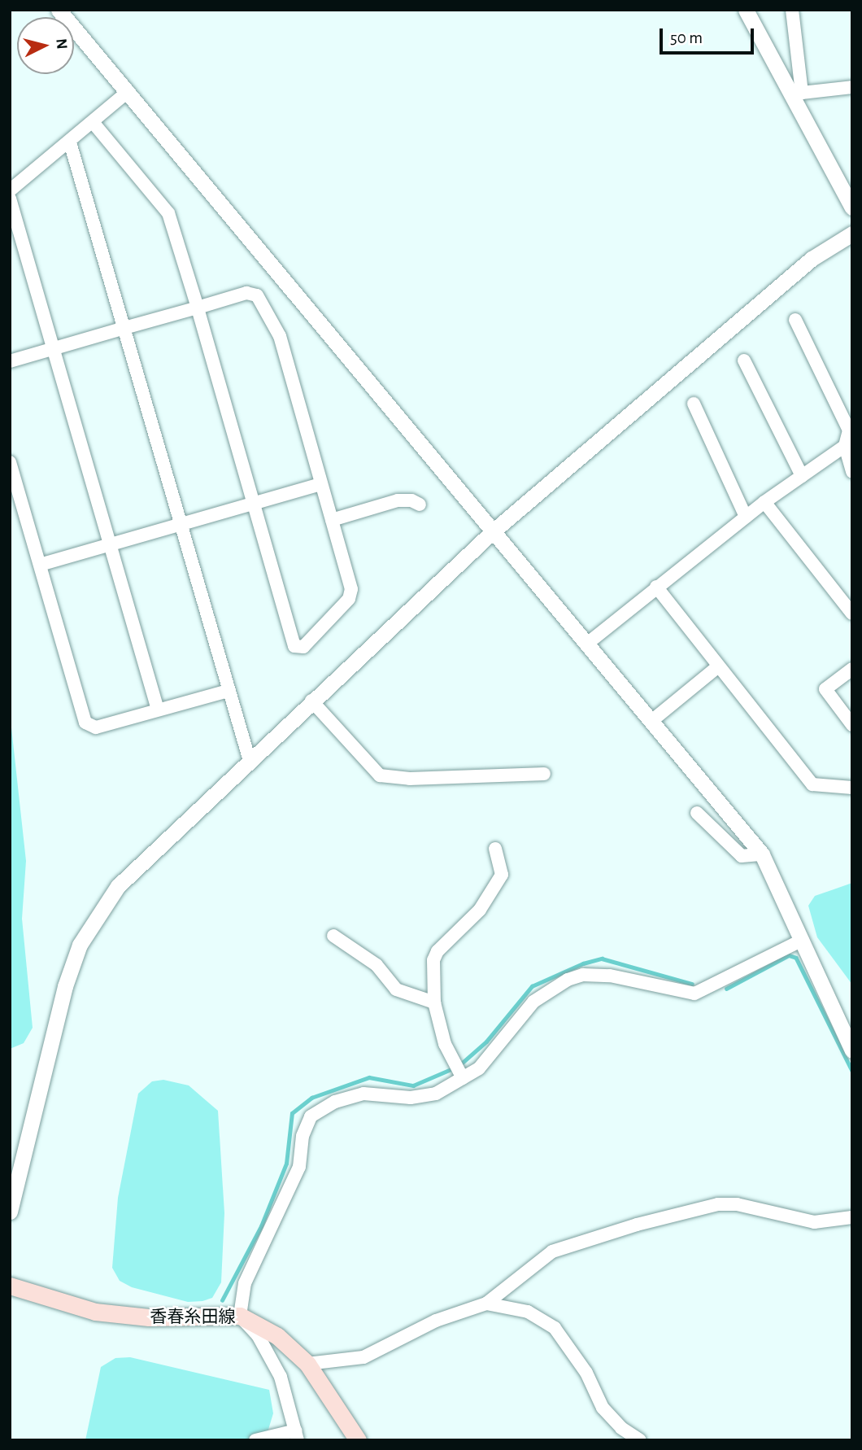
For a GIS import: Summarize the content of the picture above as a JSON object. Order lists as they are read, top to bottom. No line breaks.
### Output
{"streets":{"main road":["香春糸田線"]},"scale_bar":"50 m","north":"right"}
